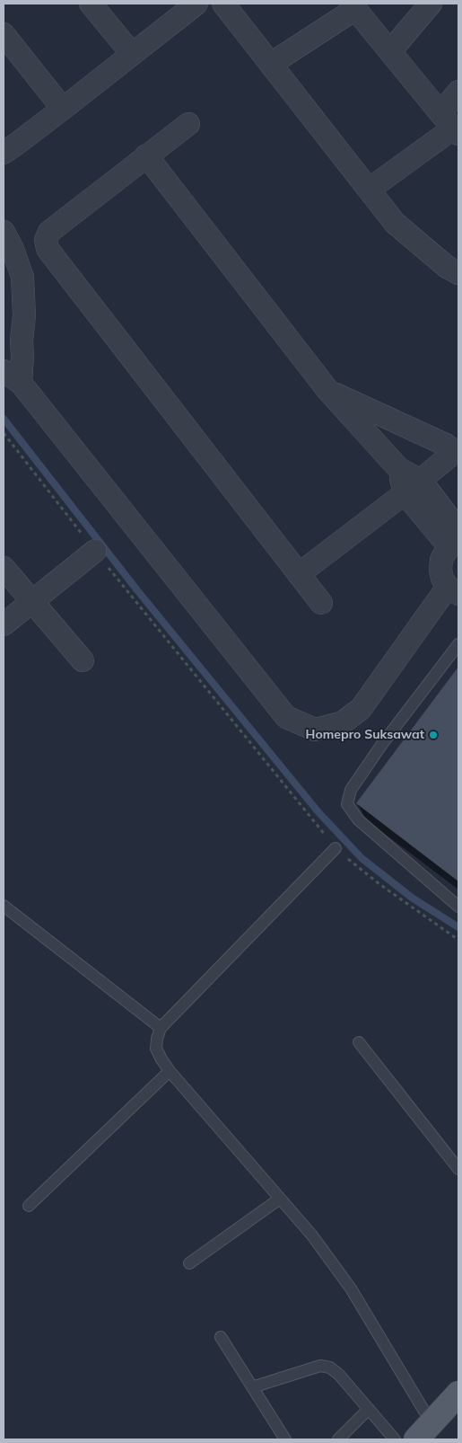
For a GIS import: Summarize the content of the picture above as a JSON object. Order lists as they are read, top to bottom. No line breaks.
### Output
{"places":["Homepro Suksawat"]}
